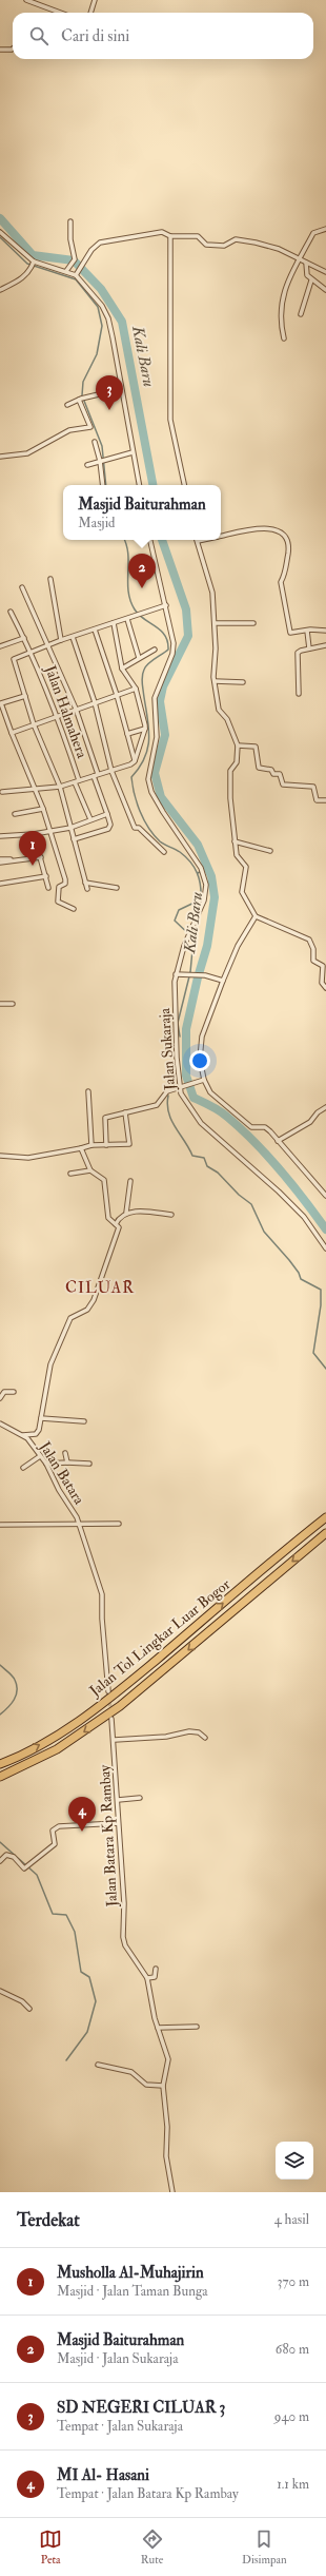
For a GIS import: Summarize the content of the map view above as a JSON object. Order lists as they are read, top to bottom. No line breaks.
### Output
{"streets":{"highway":["Jalan Tol Lingkar Luar Bogor"],"street":["Jalan Halmahera","Jalan Sukaraja","Jalan Batara","Jalan Batara Kp Rambay"]},"districts":["CILUAR"],"water":["Kali Baru"],"page":{"search":"Cari di sini","pins":["3","2","1","4"],"popup":["Masjid Baiturahman","Masjid"],"heading":["Terdekat","4 hasil"],"list":[{"mark":"1","name":"Musholla Al-Muhajirin","note":"Masjid · Jalan Taman Bunga","value":"370 m"},{"mark":"2","name":"Masjid Baiturahman","note":"Masjid · Jalan Sukaraja","value":"680 m"},{"mark":"3","name":"SD NEGERI CILUAR 3","note":"Tempat · Jalan Sukaraja","value":"940 m"},{"mark":"4","name":"MI Al- Hasani","note":"Tempat · Jalan Batara Kp Rambay","value":"1.1 km"}],"nav":["Peta","Rute","Disimpan"]}}
